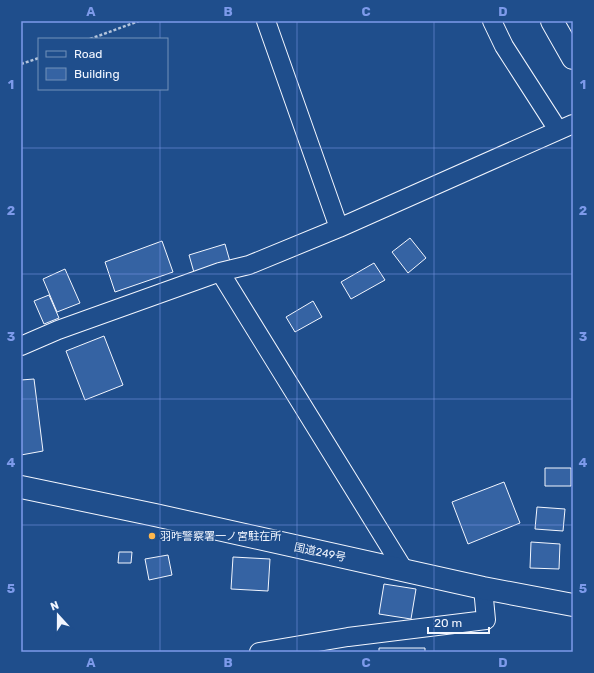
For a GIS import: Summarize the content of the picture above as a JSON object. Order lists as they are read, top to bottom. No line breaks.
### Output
{"streets":{"highway":["国道249号"]},"places":["羽咋警察署一ノ宮駐在所"],"legend":["Road","Building"],"scale_bar":"20 m","north":"top","grid":{"columns":["A","B","C","D"],"rows":["1","2","3","4","5"]}}
